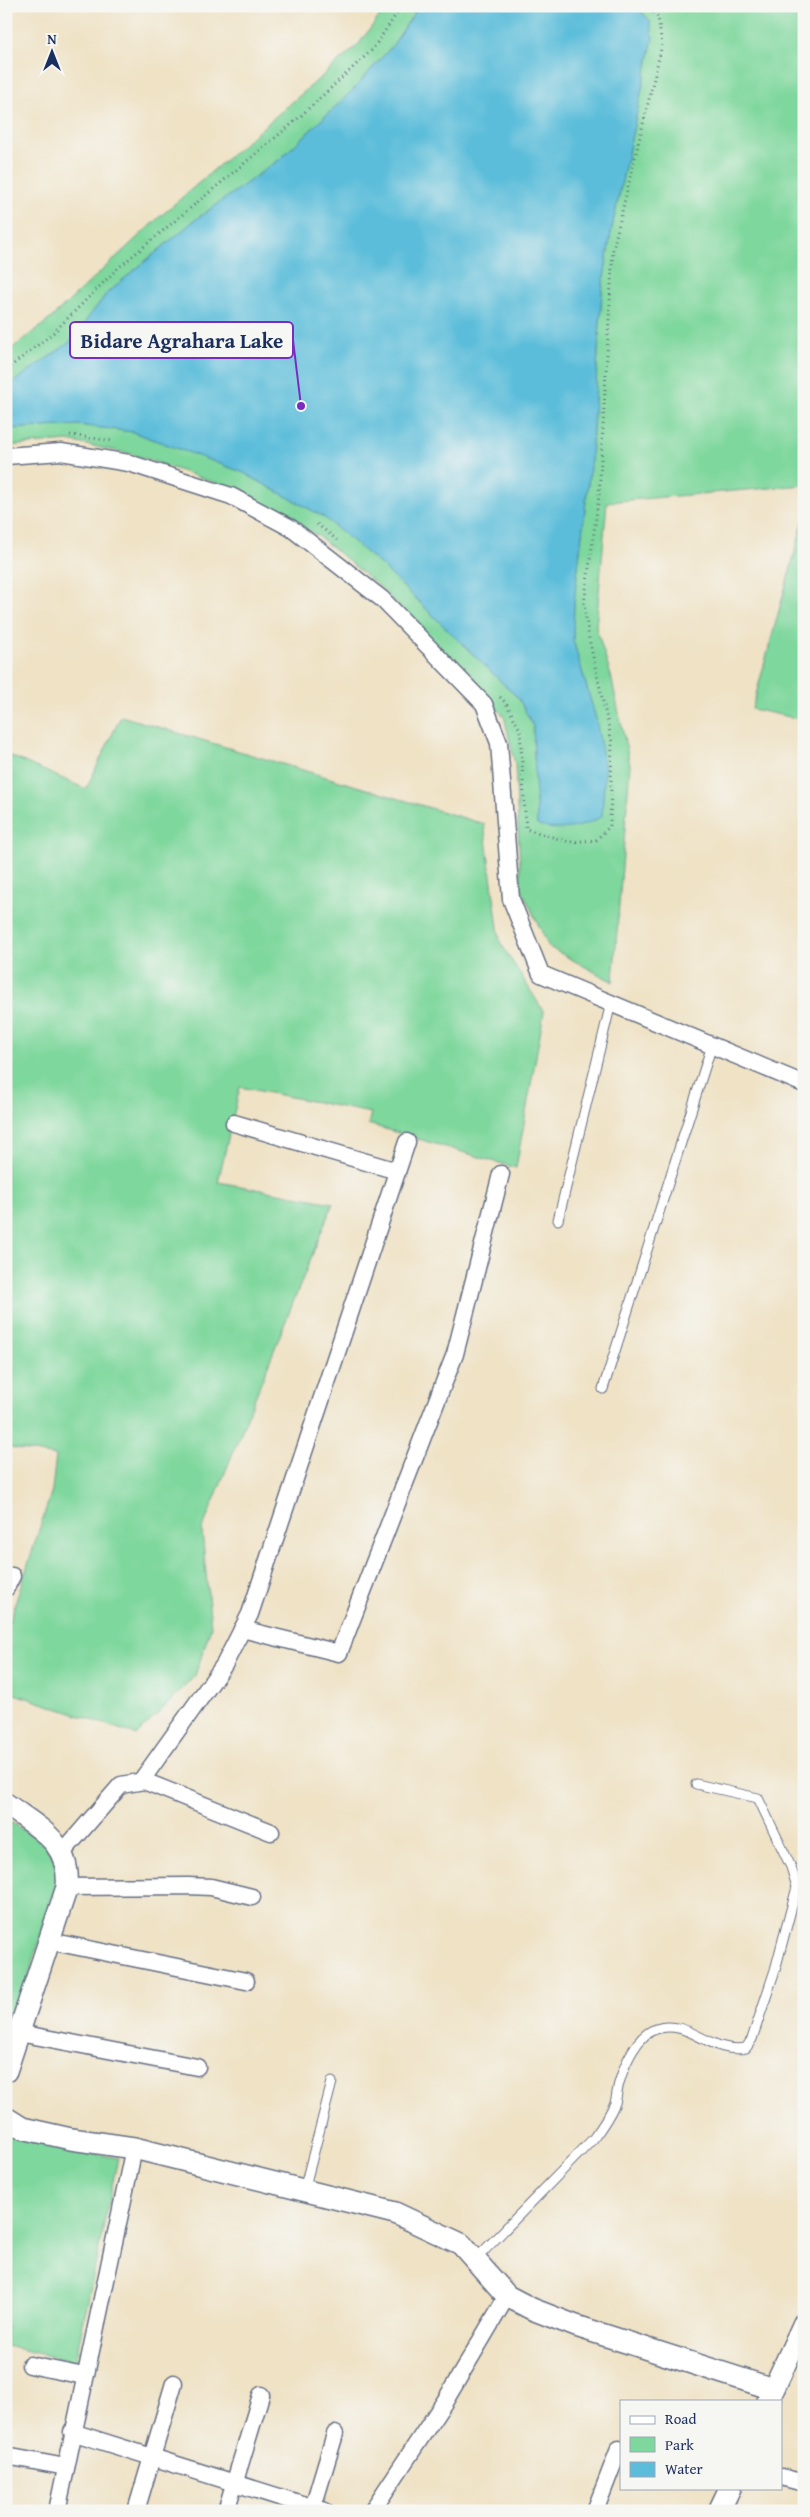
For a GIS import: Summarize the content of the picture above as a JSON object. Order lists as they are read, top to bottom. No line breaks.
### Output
{"places":["Bidare Agrahara Lake"],"legend":["Road","Park","Water"],"north":"top"}
